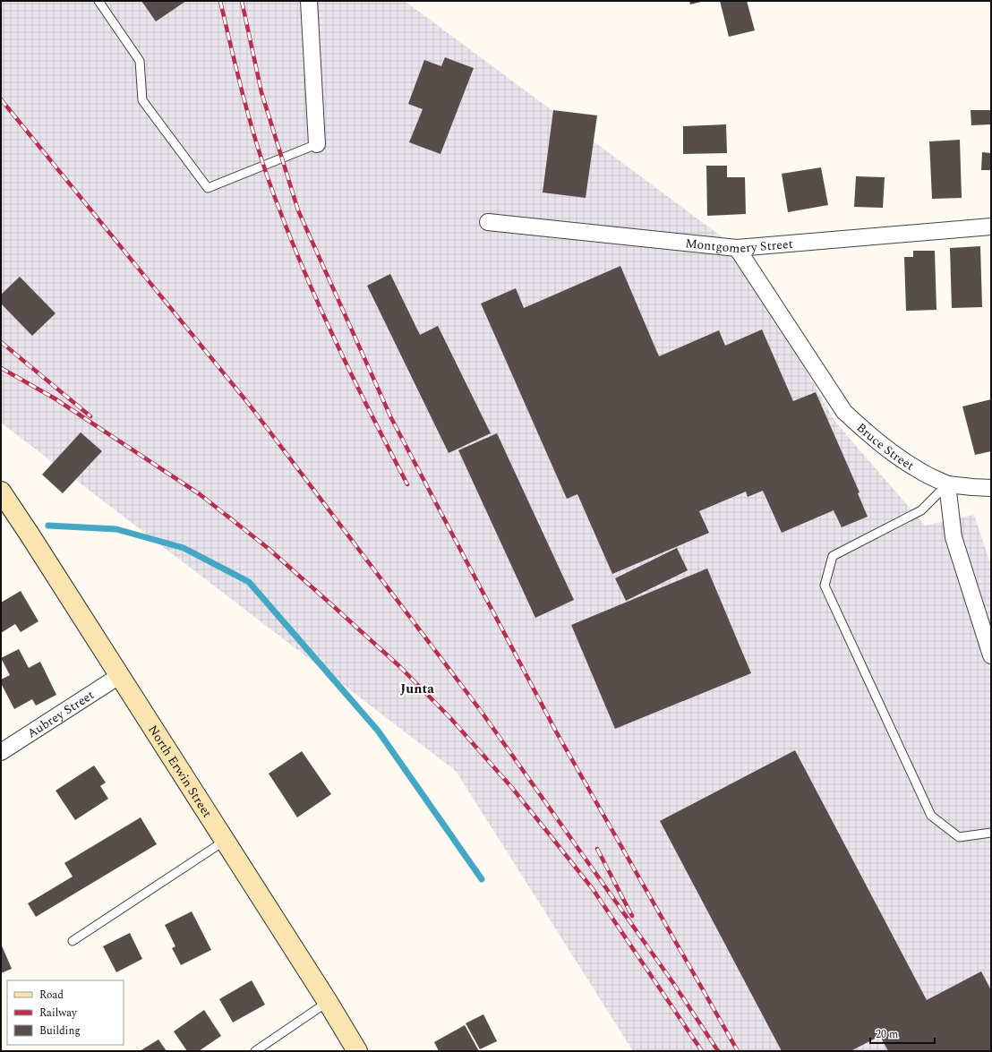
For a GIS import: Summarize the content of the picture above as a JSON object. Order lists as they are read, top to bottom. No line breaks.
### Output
{"streets":{"street":["Montgomery Street","Bruce Street","Aubrey Street","North Erwin Street"]},"crossings":[["Montgomery Street","Bruce Street"],["Aubrey Street","North Erwin Street"]],"districts":["Junta"],"legend":["Road","Railway","Building"],"scale_bar":"20 m"}
